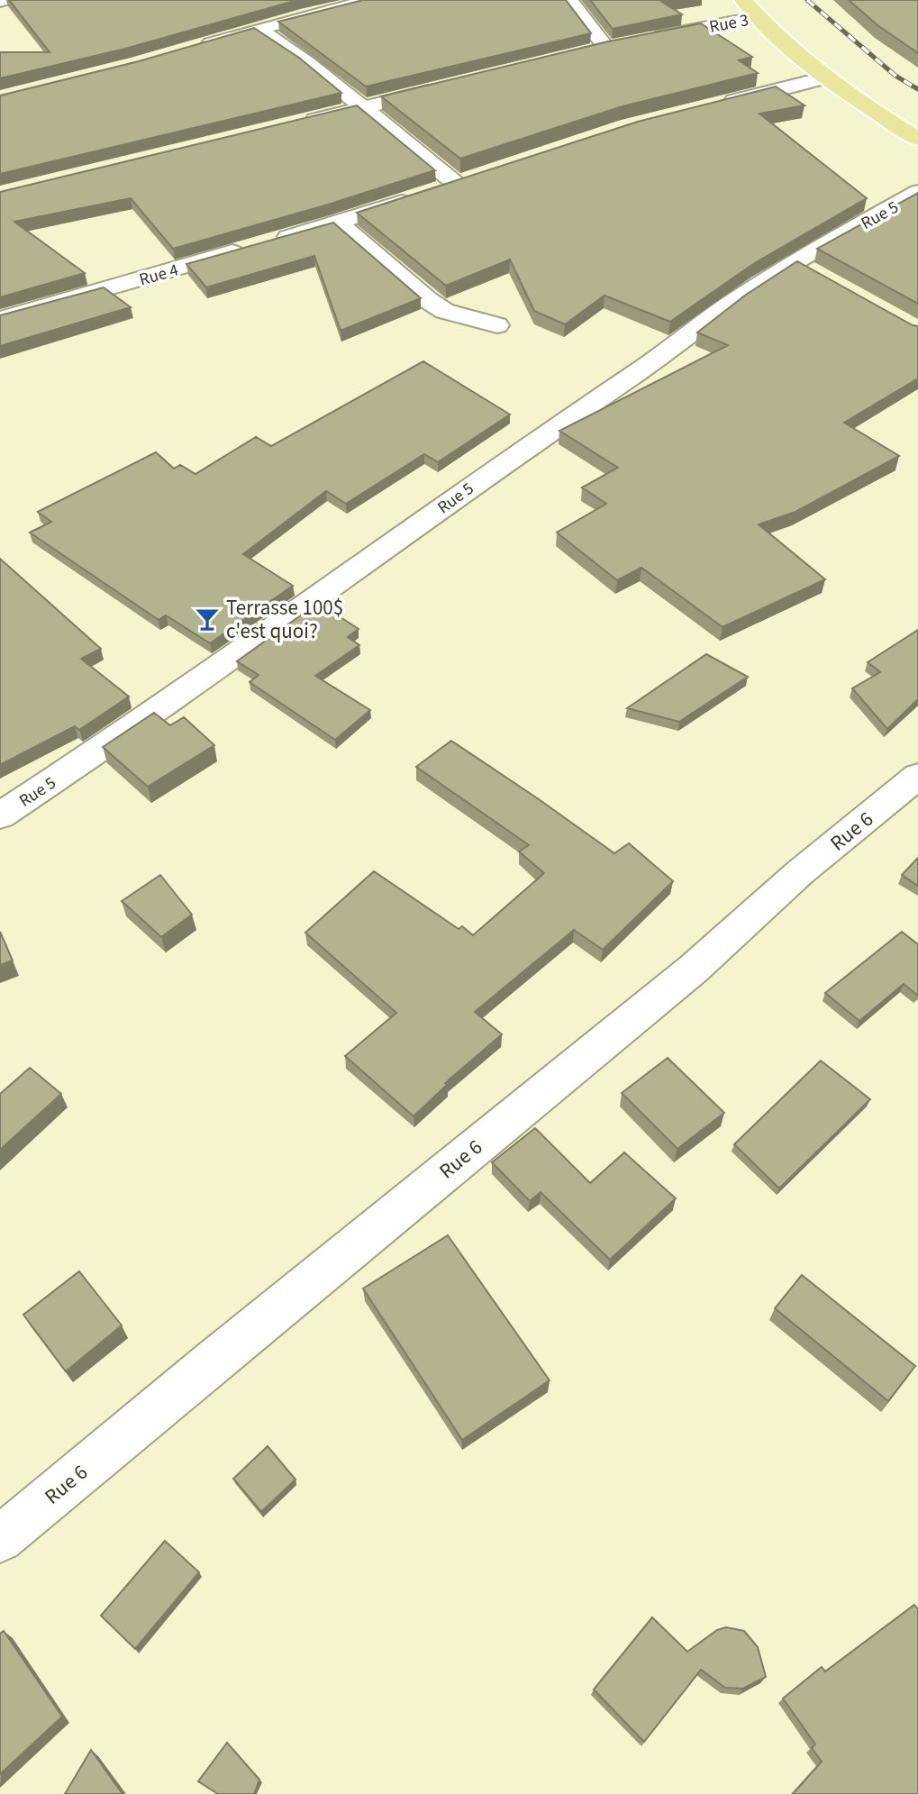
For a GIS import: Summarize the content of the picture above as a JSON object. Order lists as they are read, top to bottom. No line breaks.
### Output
{"streets":{"street":["Rue 3","Rue 5","Rue 4","Rue 6"]},"places":{"bar":["Terrasse 100$ c'est quoi?"]}}
